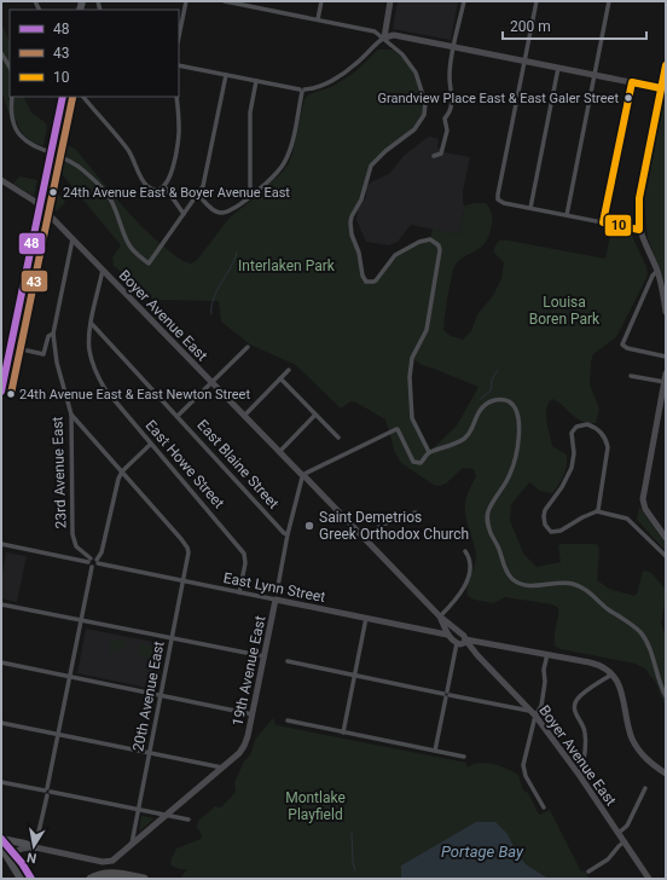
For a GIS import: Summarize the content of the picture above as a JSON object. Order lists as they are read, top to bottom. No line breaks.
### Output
{"streets":{"street":["Boyer Avenue East","East Howe Street","East Blaine Street","23rd Avenue East","East Lynn Street","19th Avenue East","20th Avenue East"]},"crossings":[["Boyer Avenue East","East Howe Street"],["Boyer Avenue East","23rd Avenue East"],["Boyer Avenue East","East Lynn Street"],["East Howe Street","East Blaine Street"],["East Howe Street","East Lynn Street"],["23rd Avenue East","East Lynn Street"],["East Lynn Street","19th Avenue East"],["East Lynn Street","20th Avenue East"]],"water":["Portage Bay"],"parks":["Interlaken Park","Louisa Boren Park","Montlake Playfield"],"places":["Grandview Place East & East Galer Street","24th Avenue East & Boyer Avenue East","24th Avenue East & East Newton Street","Saint Demetrios Greek Orthodox Church"],"lines":["transit line 10","transit line 48","transit line 43"],"legend":["48","43","10"],"scale_bar":"200 m","north":"bottom"}
